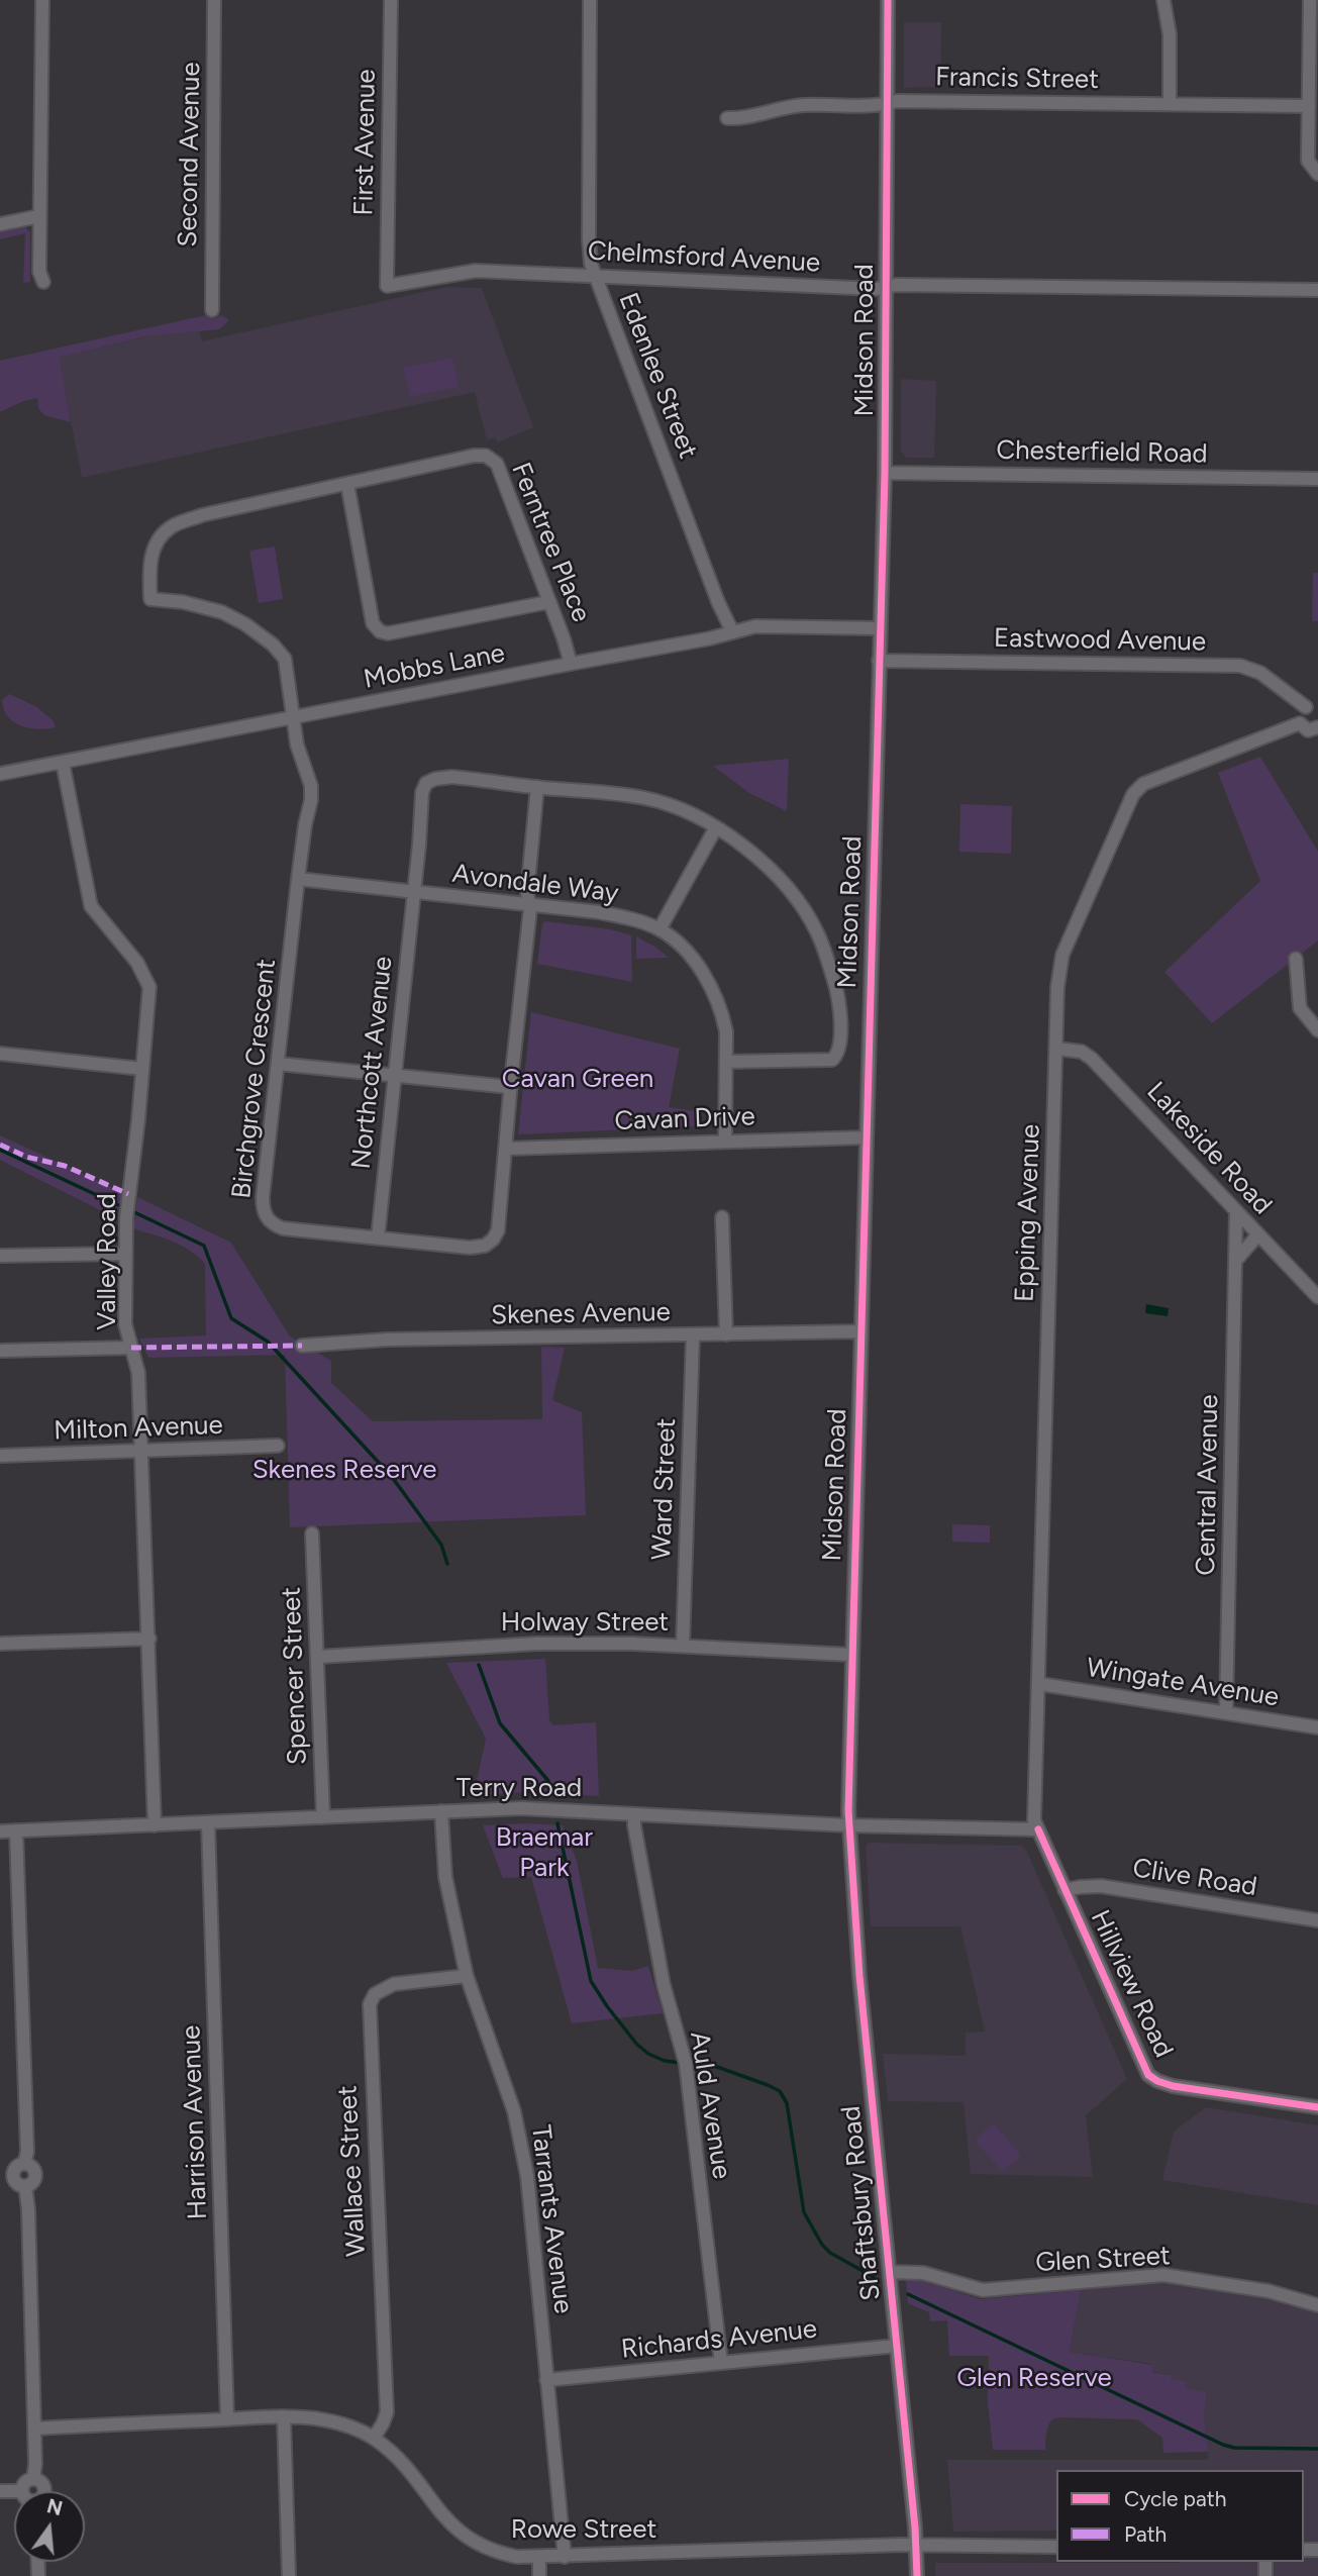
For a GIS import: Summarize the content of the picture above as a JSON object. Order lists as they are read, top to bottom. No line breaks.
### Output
{"streets":{"street":["Francis Street","First Avenue","Second Avenue","Chelmsford Avenue","Midson Road","Edenlee Street","Chesterfield Road","Ferntree Place","Eastwood Avenue","Mobbs Lane","Avondale Way","Northcott Avenue","Birchgrove Crescent","Cavan Drive","Lakeside Road","Epping Avenue","Valley Road","Skenes Avenue","Milton Avenue","Central Avenue","Ward Street","Holway Street","Spencer Street","Wingate Avenue","Terry Road","Clive Road","Hillview Road","Auld Avenue","Harrison Avenue","Wallace Street","Shaftsbury Road","Tarrants Avenue","Glen Street","Richards Avenue","Rowe Street"]},"crossings":[["Francis Street","Midson Road"],["First Avenue","Chelmsford Avenue"],["Chelmsford Avenue","Midson Road"],["Chelmsford Avenue","Edenlee Street"],["Midson Road","Chesterfield Road"],["Midson Road","Eastwood Avenue"],["Midson Road","Mobbs Lane"],["Midson Road","Cavan Drive"],["Midson Road","Skenes Avenue"],["Midson Road","Holway Street"],["Midson Road","Terry Road"],["Midson Road","Shaftsbury Road"],["Edenlee Street","Mobbs Lane"],["Ferntree Place","Mobbs Lane"],["Ferntree Place","Birchgrove Crescent"],["Mobbs Lane","Birchgrove Crescent"],["Mobbs Lane","Valley Road"],["Avondale Way","Northcott Avenue"],["Avondale Way","Birchgrove Crescent"],["Avondale Way","Cavan Drive"],["Northcott Avenue","Birchgrove Crescent"],["Birchgrove Crescent","Cavan Drive"],["Lakeside Road","Epping Avenue"],["Lakeside Road","Central Avenue"],["Epping Avenue","Wingate Avenue"],["Epping Avenue","Terry Road"],["Epping Avenue","Hillview Road"],["Valley Road","Milton Avenue"],["Valley Road","Terry Road"],["Skenes Avenue","Ward Street"],["Central Avenue","Wingate Avenue"],["Ward Street","Holway Street"],["Holway Street","Spencer Street"],["Spencer Street","Terry Road"],["Terry Road","Hillview Road"],["Terry Road","Auld Avenue"],["Terry Road","Harrison Avenue"],["Terry Road","Shaftsbury Road"],["Terry Road","Tarrants Avenue"],["Clive Road","Hillview Road"],["Auld Avenue","Richards Avenue"],["Harrison Avenue","Rowe Street"],["Wallace Street","Tarrants Avenue"],["Wallace Street","Rowe Street"],["Shaftsbury Road","Glen Street"],["Shaftsbury Road","Richards Avenue"],["Shaftsbury Road","Rowe Street"],["Tarrants Avenue","Richards Avenue"],["Tarrants Avenue","Rowe Street"]],"parks":["Cavan Green","Skenes Reserve","Braemar Park","Glen Reserve"],"legend":["Cycle path","Path"],"north":"top"}
